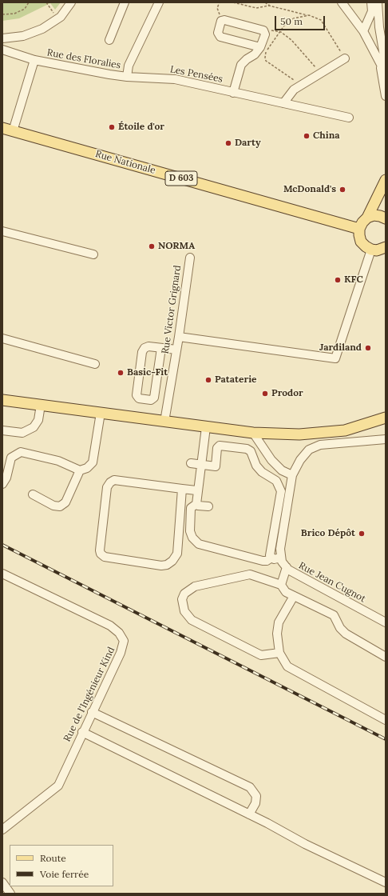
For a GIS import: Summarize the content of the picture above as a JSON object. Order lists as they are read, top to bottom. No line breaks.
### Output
{"streets":{"main road":["Rue Nationale","D 603"],"street":["Rue des Floralies","Les Pensées","Rue Victor Grignard","Rue Jean Cugnot","Rue de l'Ingénieur Kind"]},"crossings":[["Rue des Floralies","Les Pensées"],["Rue des Floralies","Rue Nationale"]],"places":["Étoile d'or","China","Darty","McDonald's","NORMA","KFC","Jardiland","Basic-Fit","Pataterie","Prodor","Brico Dépôt"],"legend":["Route","Voie ferrée"],"scale_bar":"50 m"}
